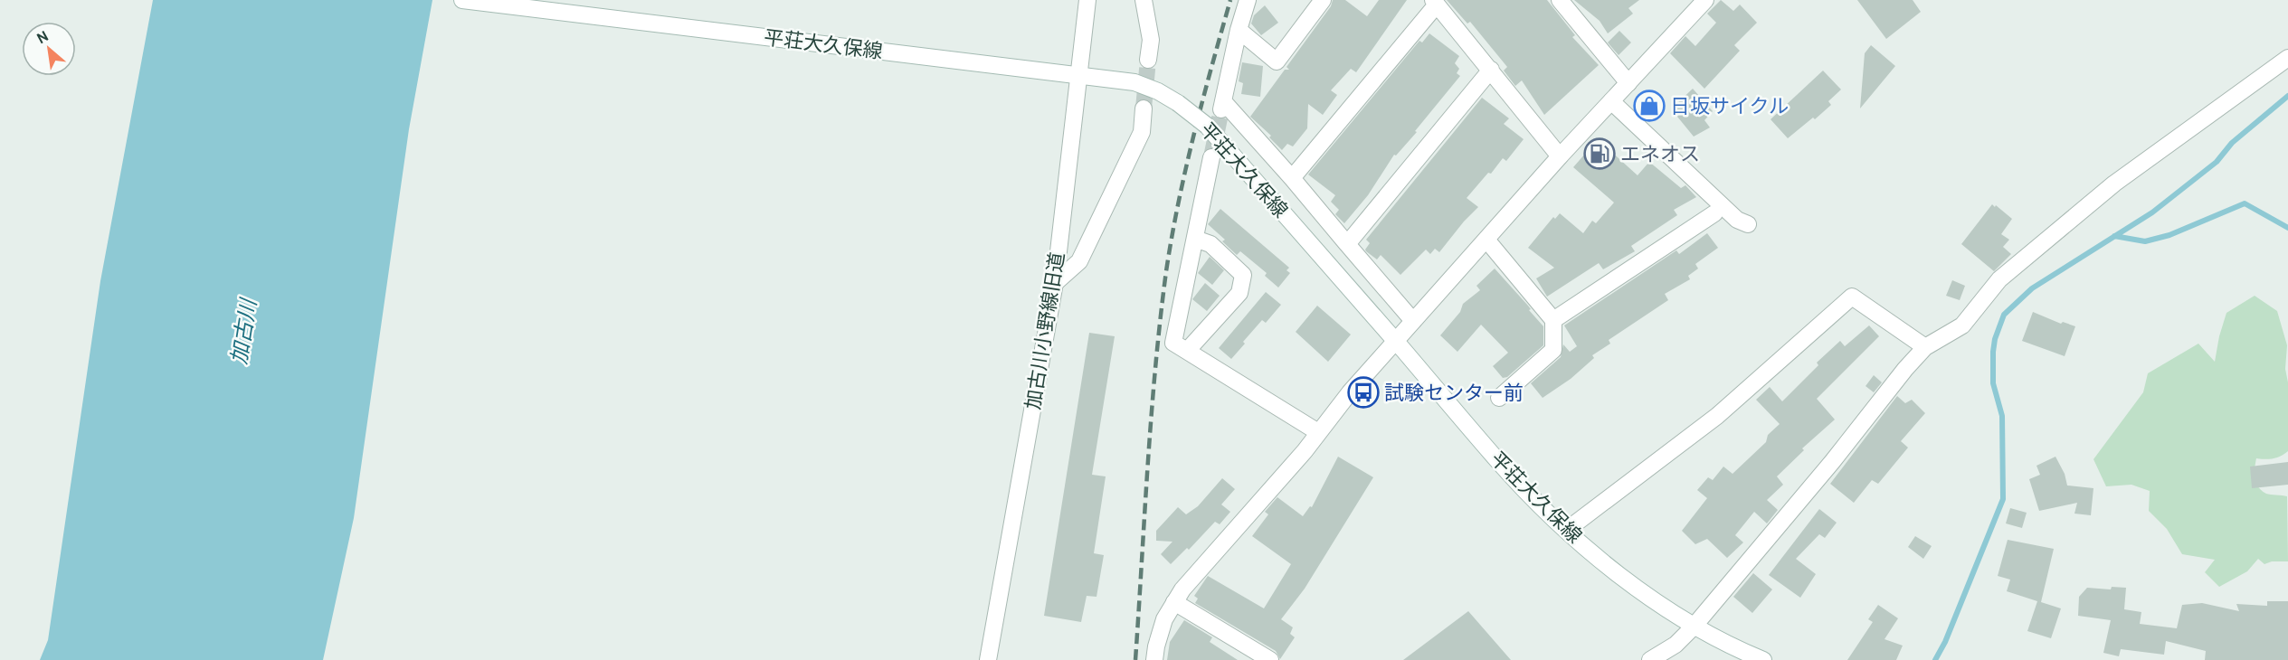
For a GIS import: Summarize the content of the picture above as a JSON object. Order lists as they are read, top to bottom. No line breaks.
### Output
{"streets":{"street":["平荘大久保線","加古川小野線旧道"]},"crossings":[["平荘大久保線","加古川小野線旧道"]],"water":["加古川"],"places":{"shop":["日坂サイクル"],"fuel station":["エネオス"],"bus stop":["試験センター前"]},"north":"top left"}
